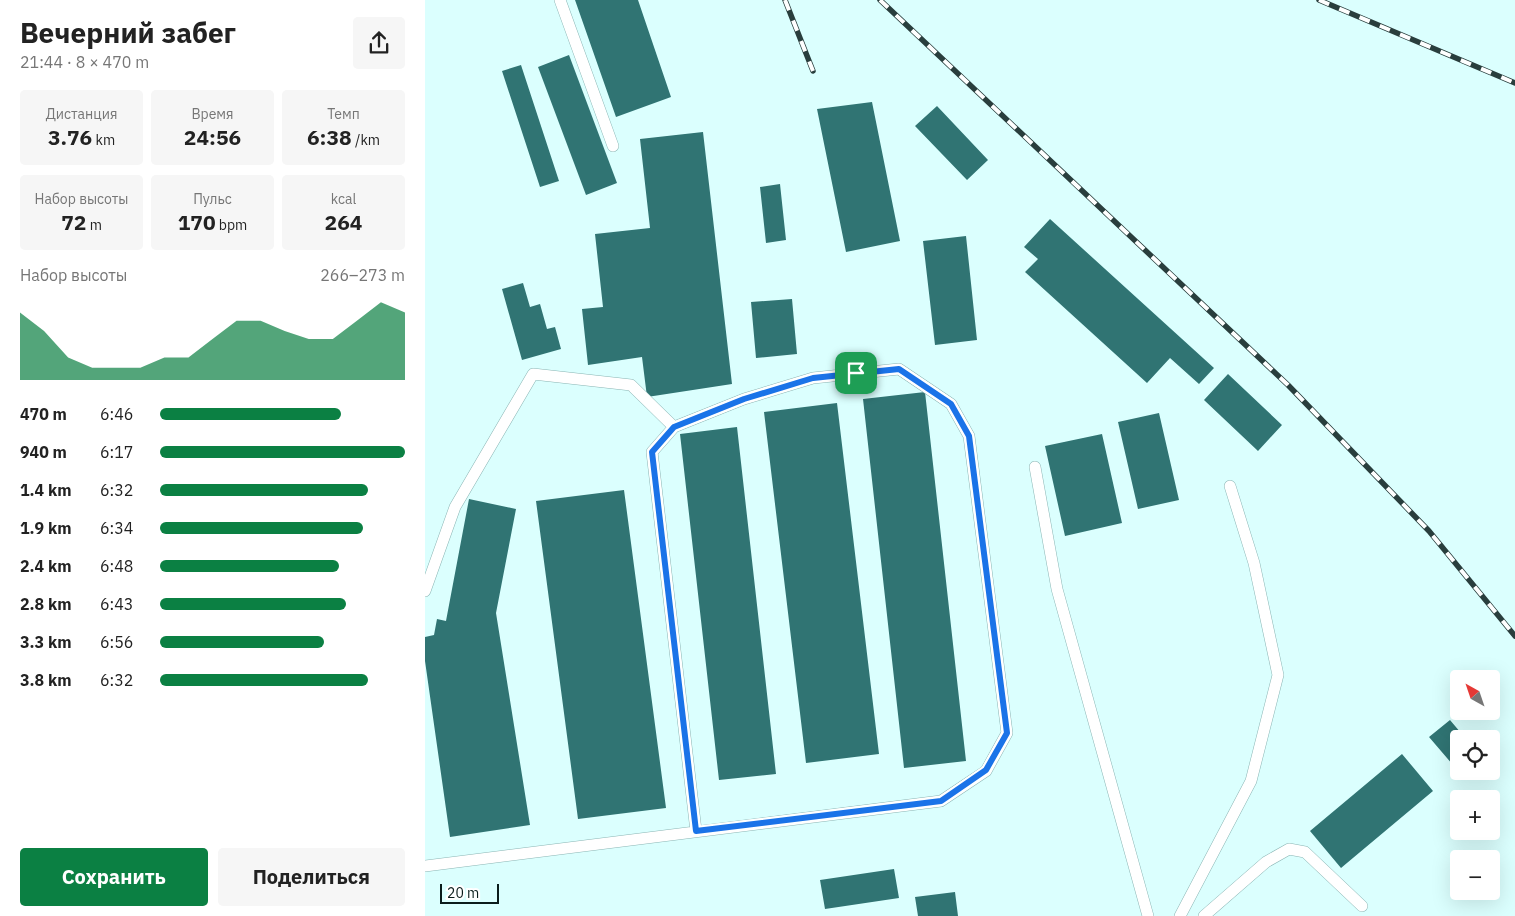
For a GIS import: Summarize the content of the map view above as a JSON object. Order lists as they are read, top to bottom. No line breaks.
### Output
{"scale_bar":"20 m","north":"top left","page":{"heading":["Вечерний забег","21:44 · 8 × 470 m"],"stats":[["Дистанция","3.76 km"],["Время","24:56"],["Темп","6:38 /km"],["Набор высоты","72 m"],["Пульс","170 bpm"],["kcal","264"]],"chart":["Набор высоты","266–273 m"],"list":[{"name":"470 m","note":"6:46"},{"name":"940 m","note":"6:17"},{"name":"1.4 km","note":"6:32"},{"name":"1.9 km","note":"6:34"},{"name":"2.4 km","note":"6:48"},{"name":"2.8 km","note":"6:43"},{"name":"3.3 km","note":"6:56"},{"name":"3.8 km","note":"6:32"}],"map_buttons":["+","−"],"buttons":["Сохранить","Поделиться"],"scale":"20 m"}}
